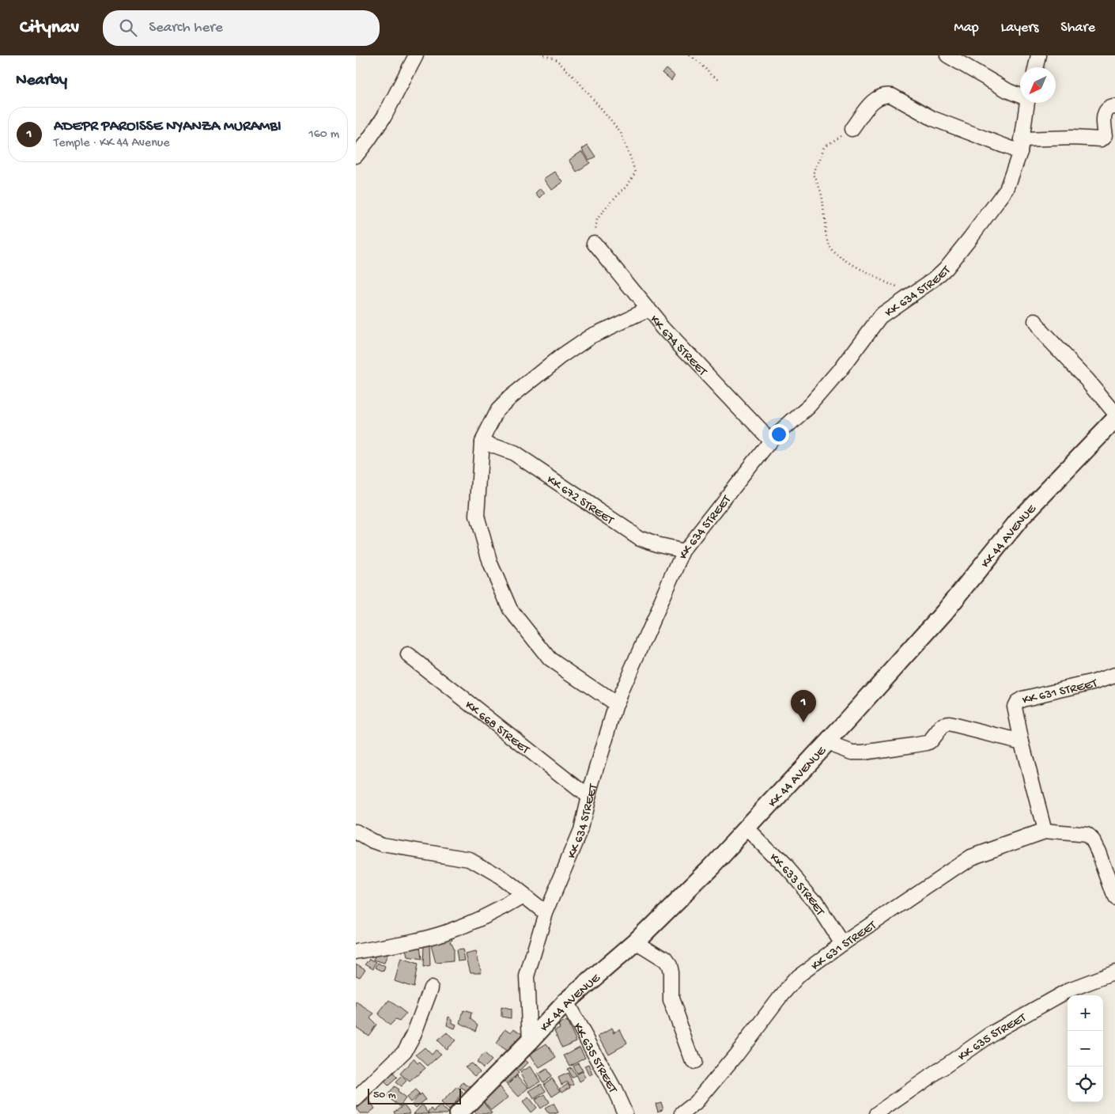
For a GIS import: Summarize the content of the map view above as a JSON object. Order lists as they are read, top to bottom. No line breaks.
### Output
{"streets":{"main road":["KK 44 AVENUE"],"street":["KK 634 STREET","KK 674 STREET","KK 672 STREET","KK 631 STREET","KK 668 STREET","KK 633 STREET","KK 635 STREET"]},"crossings":[["KK 634 STREET","KK 674 STREET"],["KK 634 STREET","KK 672 STREET"],["KK 634 STREET","KK 44 AVENUE"],["KK 634 STREET","KK 668 STREET"],["KK 44 AVENUE","KK 633 STREET"],["KK 44 AVENUE","KK 635 STREET"],["KK 631 STREET","KK 633 STREET"]],"scale_bar":"50 m","north":"bottom left","page":{"header":"Citynav","search":"Search here","nav":["Map","Layers","Share"],"heading":"Nearby","list":[{"mark":"1","name":"ADEPR PAROISSE NYANZA MURAMBI","note":"Temple · KK 44 Avenue","value":"160 m"}],"pins":"1","map_buttons":["+","−"],"scale":"50 m"}}
